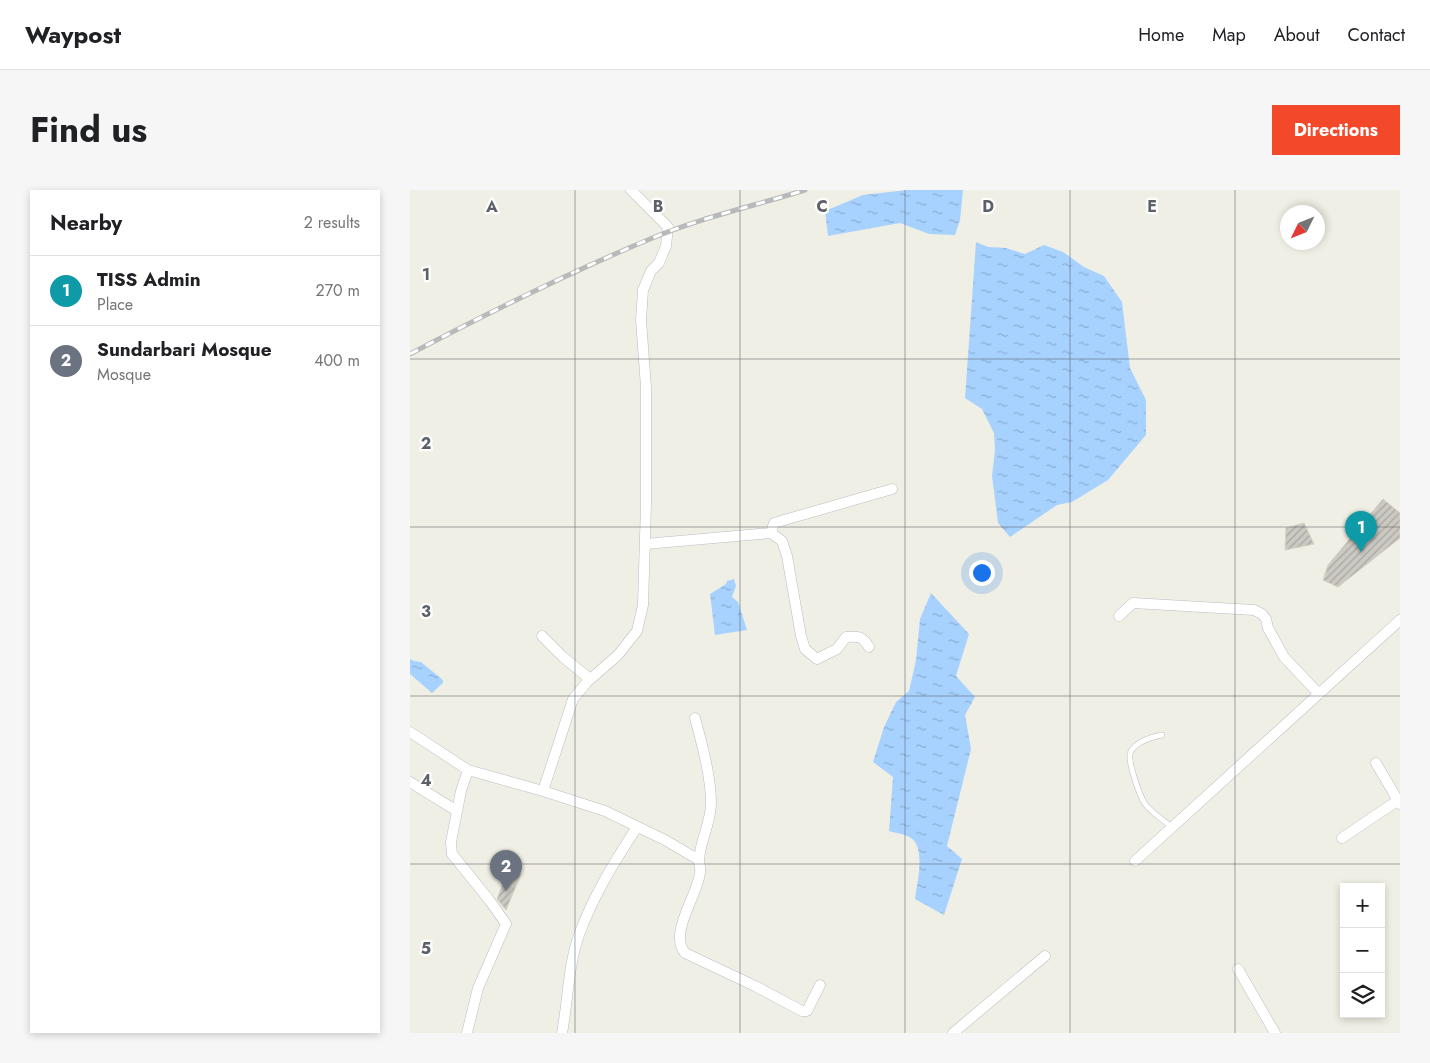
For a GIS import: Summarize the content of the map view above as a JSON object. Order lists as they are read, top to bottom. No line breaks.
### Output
{"north":"bottom left","page":{"header":"Waypost","nav":["Home","Map","About","Contact"],"title":"Find us","buttons":"Directions","heading":["Nearby","2 results"],"list":[{"mark":"1","name":"TISS Admin","note":"Place","value":"270 m"},{"mark":"2","name":"Sundarbari Mosque","note":"Mosque","value":"400 m"}],"pins":["1","2"],"map_buttons":["+","−"]},"grid":{"columns":["A","B","C","D","E"],"rows":["1","2","3","4","5"]}}
